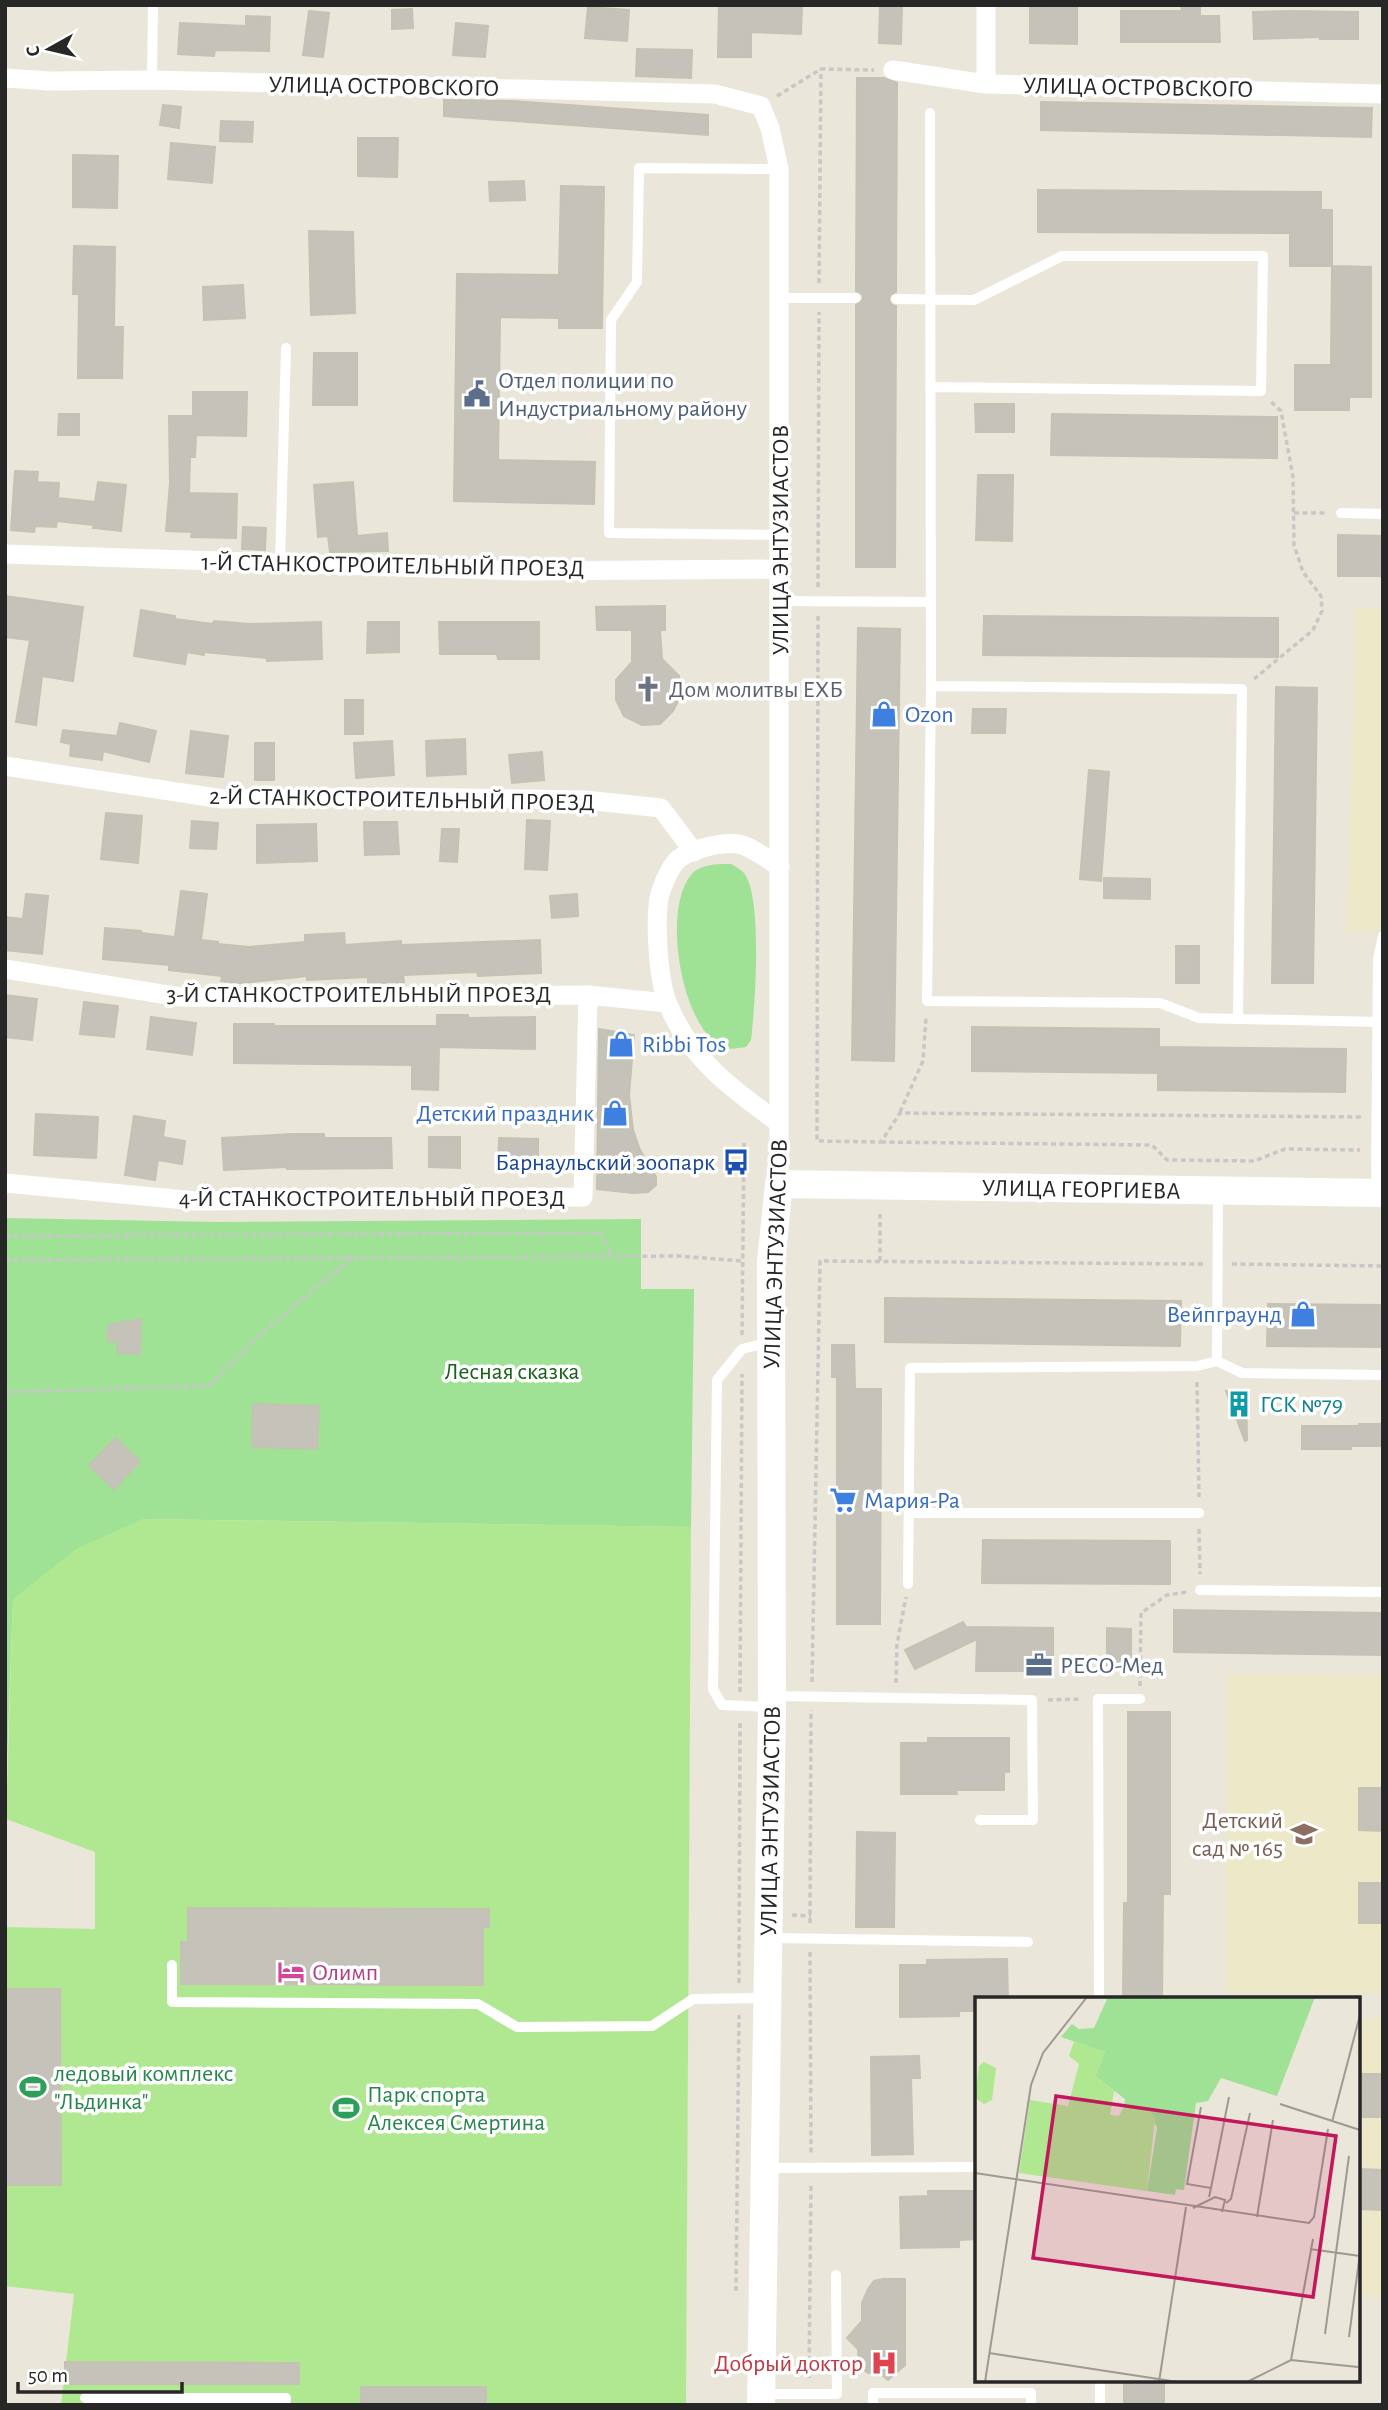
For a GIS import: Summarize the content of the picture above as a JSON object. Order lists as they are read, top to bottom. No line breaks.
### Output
{"streets":{"street":["УЛИЦА ОСТРОВСКОГО","УЛИЦА ЭНТУЗИАСТОВ","1-Й СТАНКОСТРОИТЕЛЬНЫЙ ПРОЕЗД","2-Й СТАНКОСТРОИТЕЛЬНЫЙ ПРОЕЗД","3-Й СТАНКОСТРОИТЕЛЬНЫЙ ПРОЕЗД","УЛИЦА ГЕОРГИЕВА","4-Й СТАНКОСТРОИТЕЛЬНЫЙ ПРОЕЗД"]},"crossings":[["УЛИЦА ОСТРОВСКОГО","УЛИЦА ЭНТУЗИАСТОВ"],["УЛИЦА ЭНТУЗИАСТОВ","1-Й СТАНКОСТРОИТЕЛЬНЫЙ ПРОЕЗД"],["УЛИЦА ЭНТУЗИАСТОВ","УЛИЦА ГЕОРГИЕВА"],["3-Й СТАНКОСТРОИТЕЛЬНЫЙ ПРОЕЗД","4-Й СТАНКОСТРОИТЕЛЬНЫЙ ПРОЕЗД"]],"parks":["Лесная сказка"],"places":{"public building":["Отдел полиции по Индустриальному району"],"church":["Дом молитвы ЕХБ"],"shop":["Ozon","Ribbi Tos","Детский праздник","Вейпграунд"],"bus stop":["Барнаульский зоопарк"],"building":["ГСК №79"],"supermarket":["Мария-Ра"],"office":["РЕСО-Мед"],"school or university":["Детский сад № 165"],"hotel":["Олимп"],"sports":["ледовый комплекс \"Льдинка\"","Парк спорта Алексея Смертина"],"hospital":["Добрый доктор"]},"scale_bar":"50 m","north":"left"}
